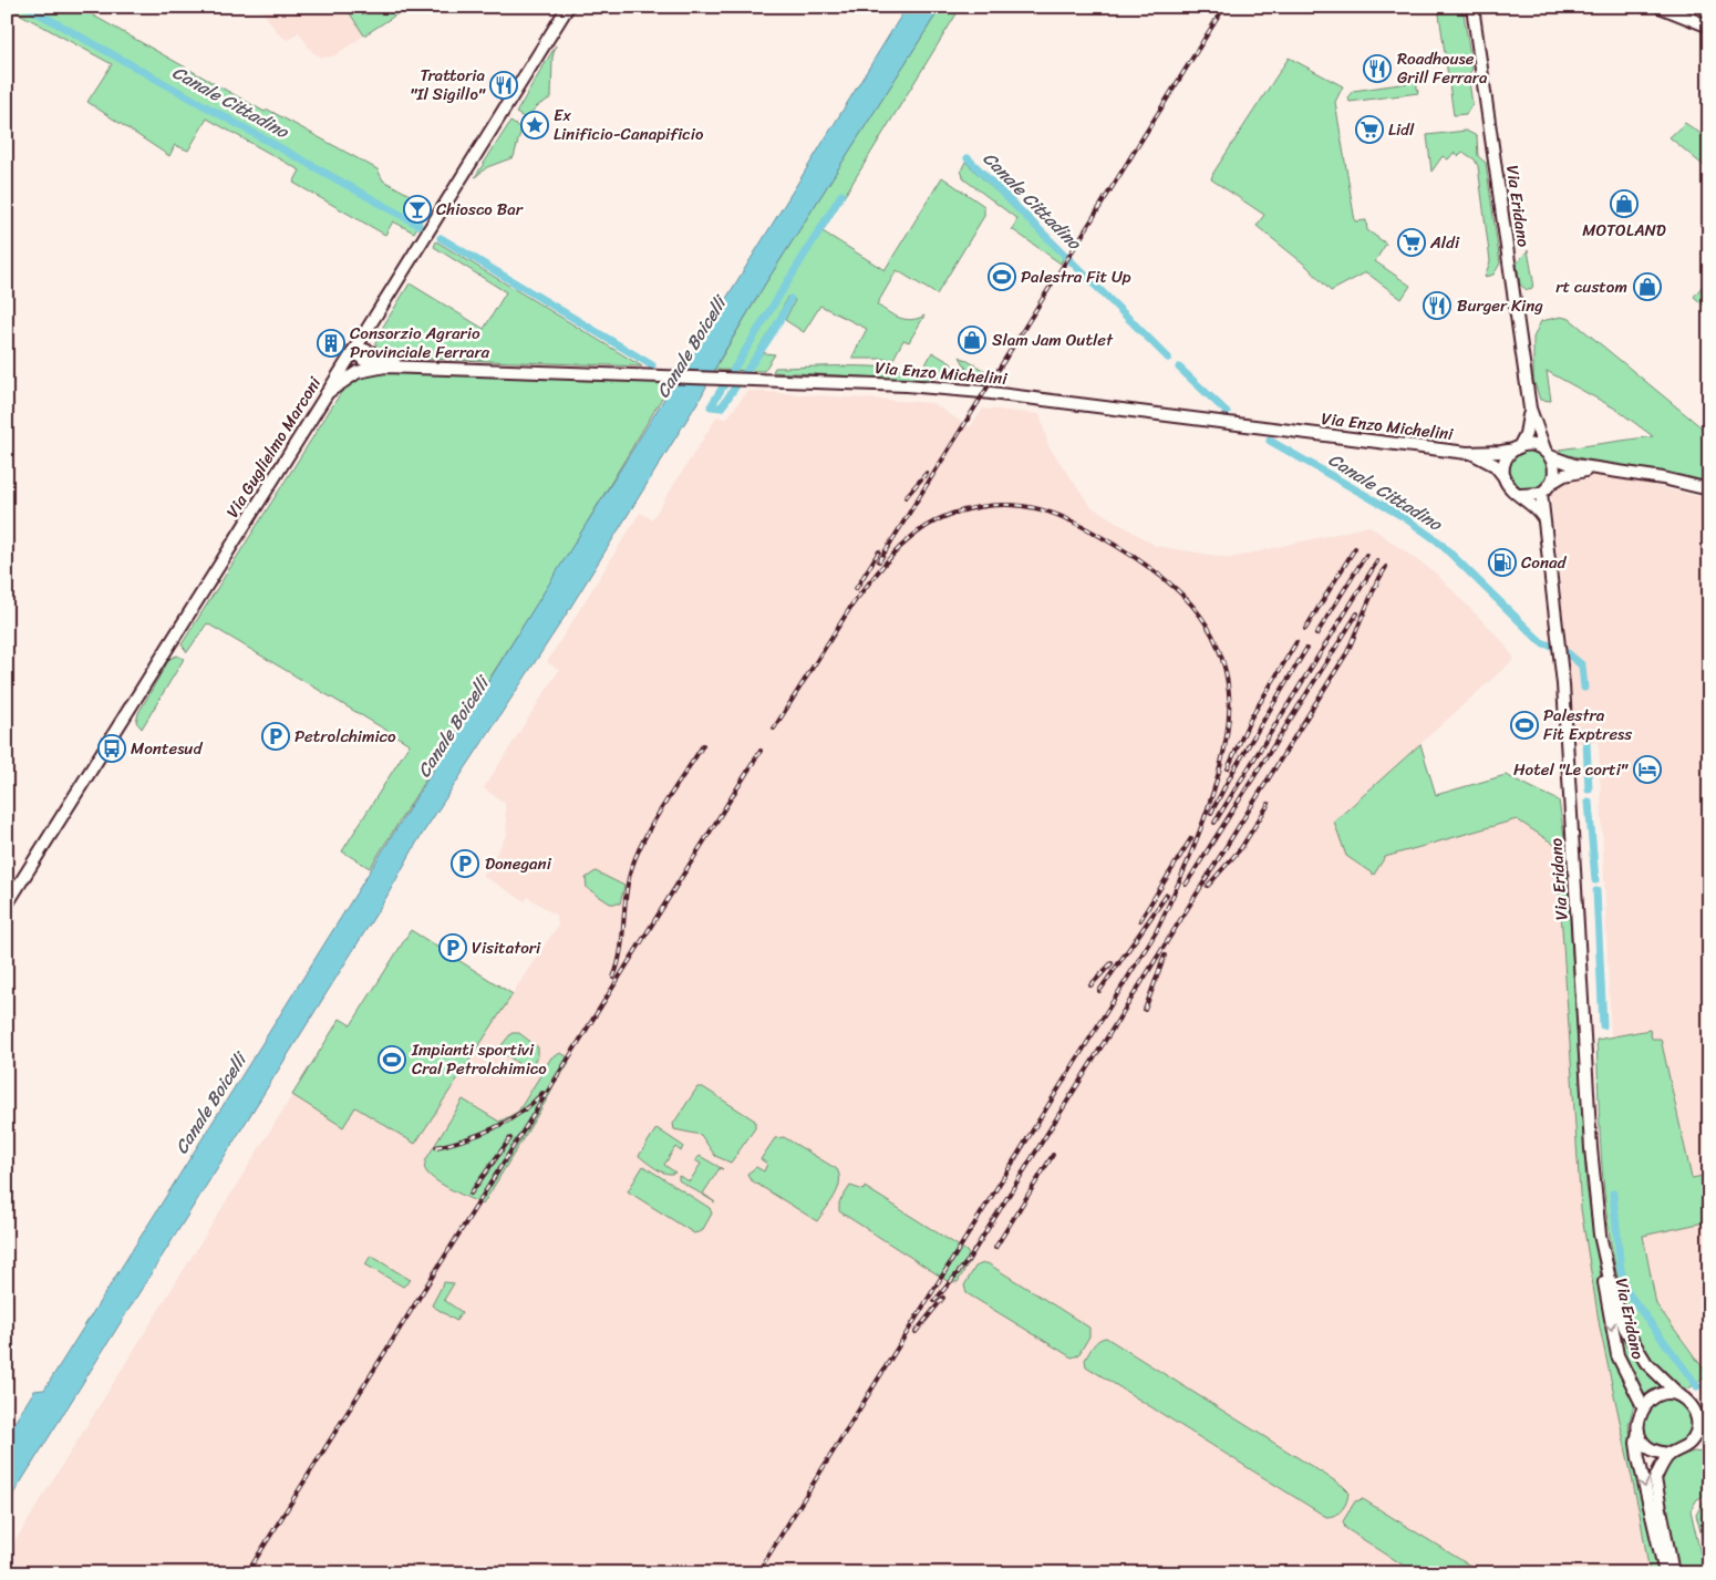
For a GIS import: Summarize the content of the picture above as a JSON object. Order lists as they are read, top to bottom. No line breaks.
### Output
{"streets":{"main road":["Via Eridano","Via Enzo Michelini","Via Guglielmo Marconi"]},"crossings":[["Via Eridano","Via Enzo Michelini"],["Via Enzo Michelini","Via Guglielmo Marconi"]],"water":["Canale Cittadino","Canale Boicelli"],"places":{"restaurant":["Roadhouse Grill Ferrara","Trattoria \"Il Sigillo\"","Burger King"],"place":["Ex Linificio-Canapificio"],"supermarket":["Lidl","Aldi"],"shop":["MOTOLAND","rt custom","Slam Jam Outlet"],"bar":["Chiosco Bar"],"sports":["Palestra Fit Up","Palestra Fit Exptress","Impianti sportivi Cral Petrolchimico"],"building":["Consorzio Agrario Provinciale Ferrara"],"fuel station":["Conad"],"parking":["Petrolchimico","Donegani","Visitatori"],"bus stop":["Montesud"],"hotel":["Hotel \"Le corti\""]}}
